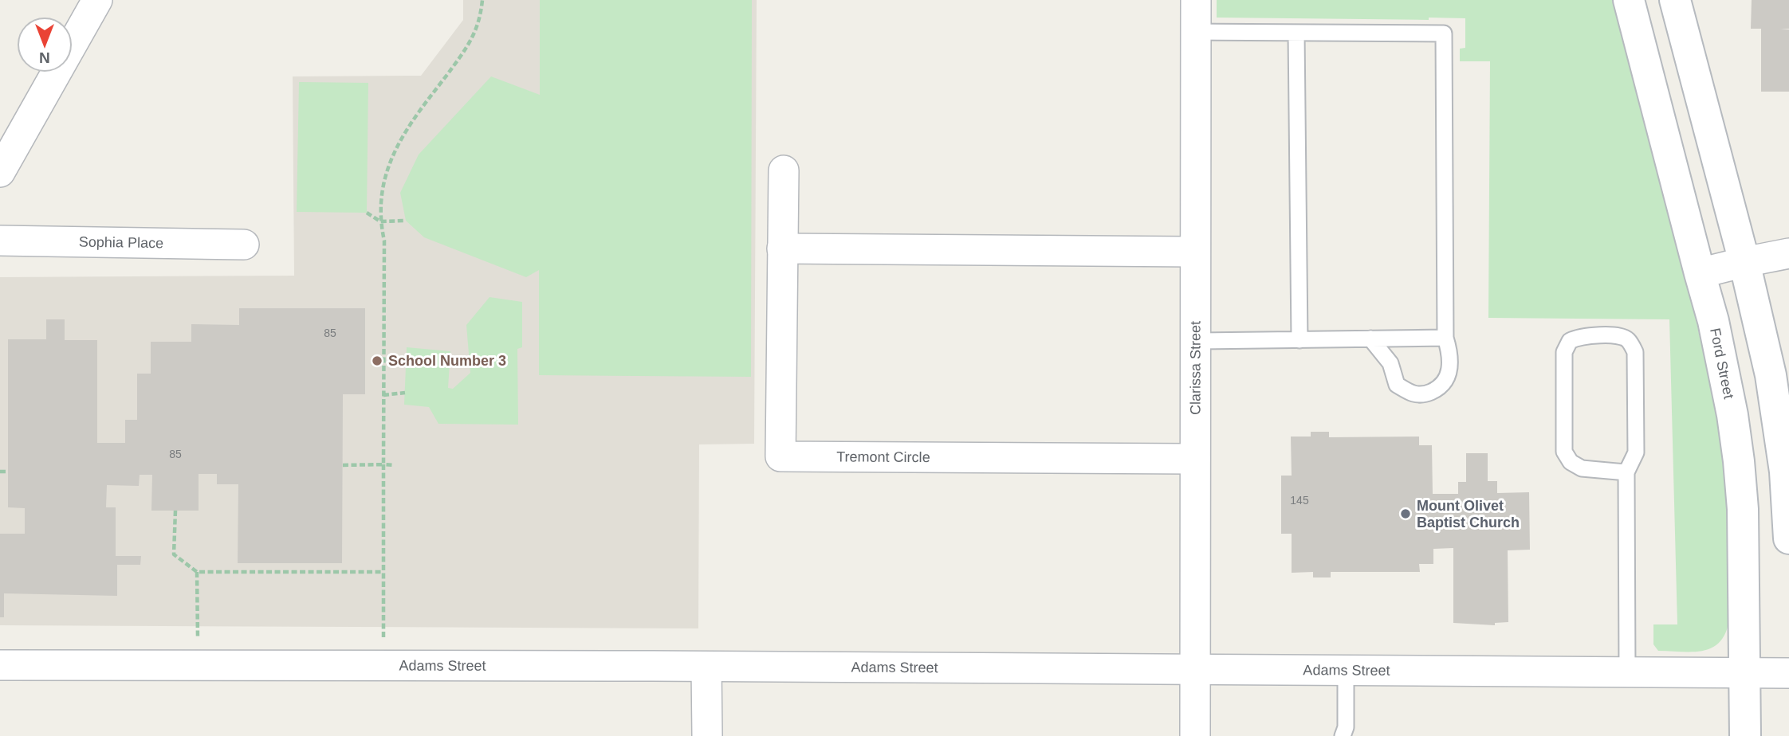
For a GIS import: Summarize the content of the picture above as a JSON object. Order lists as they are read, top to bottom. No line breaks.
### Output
{"streets":{"main road":["Ford Street"],"street":["Sophia Place","Clarissa Street","Tremont Circle","Adams Street"]},"crossings":[["Ford Street","Adams Street"],["Clarissa Street","Tremont Circle"],["Clarissa Street","Adams Street"]],"places":["School Number 3","Mount Olivet Baptist Church"],"house_numbers":["85","85","145"],"north":"bottom"}
